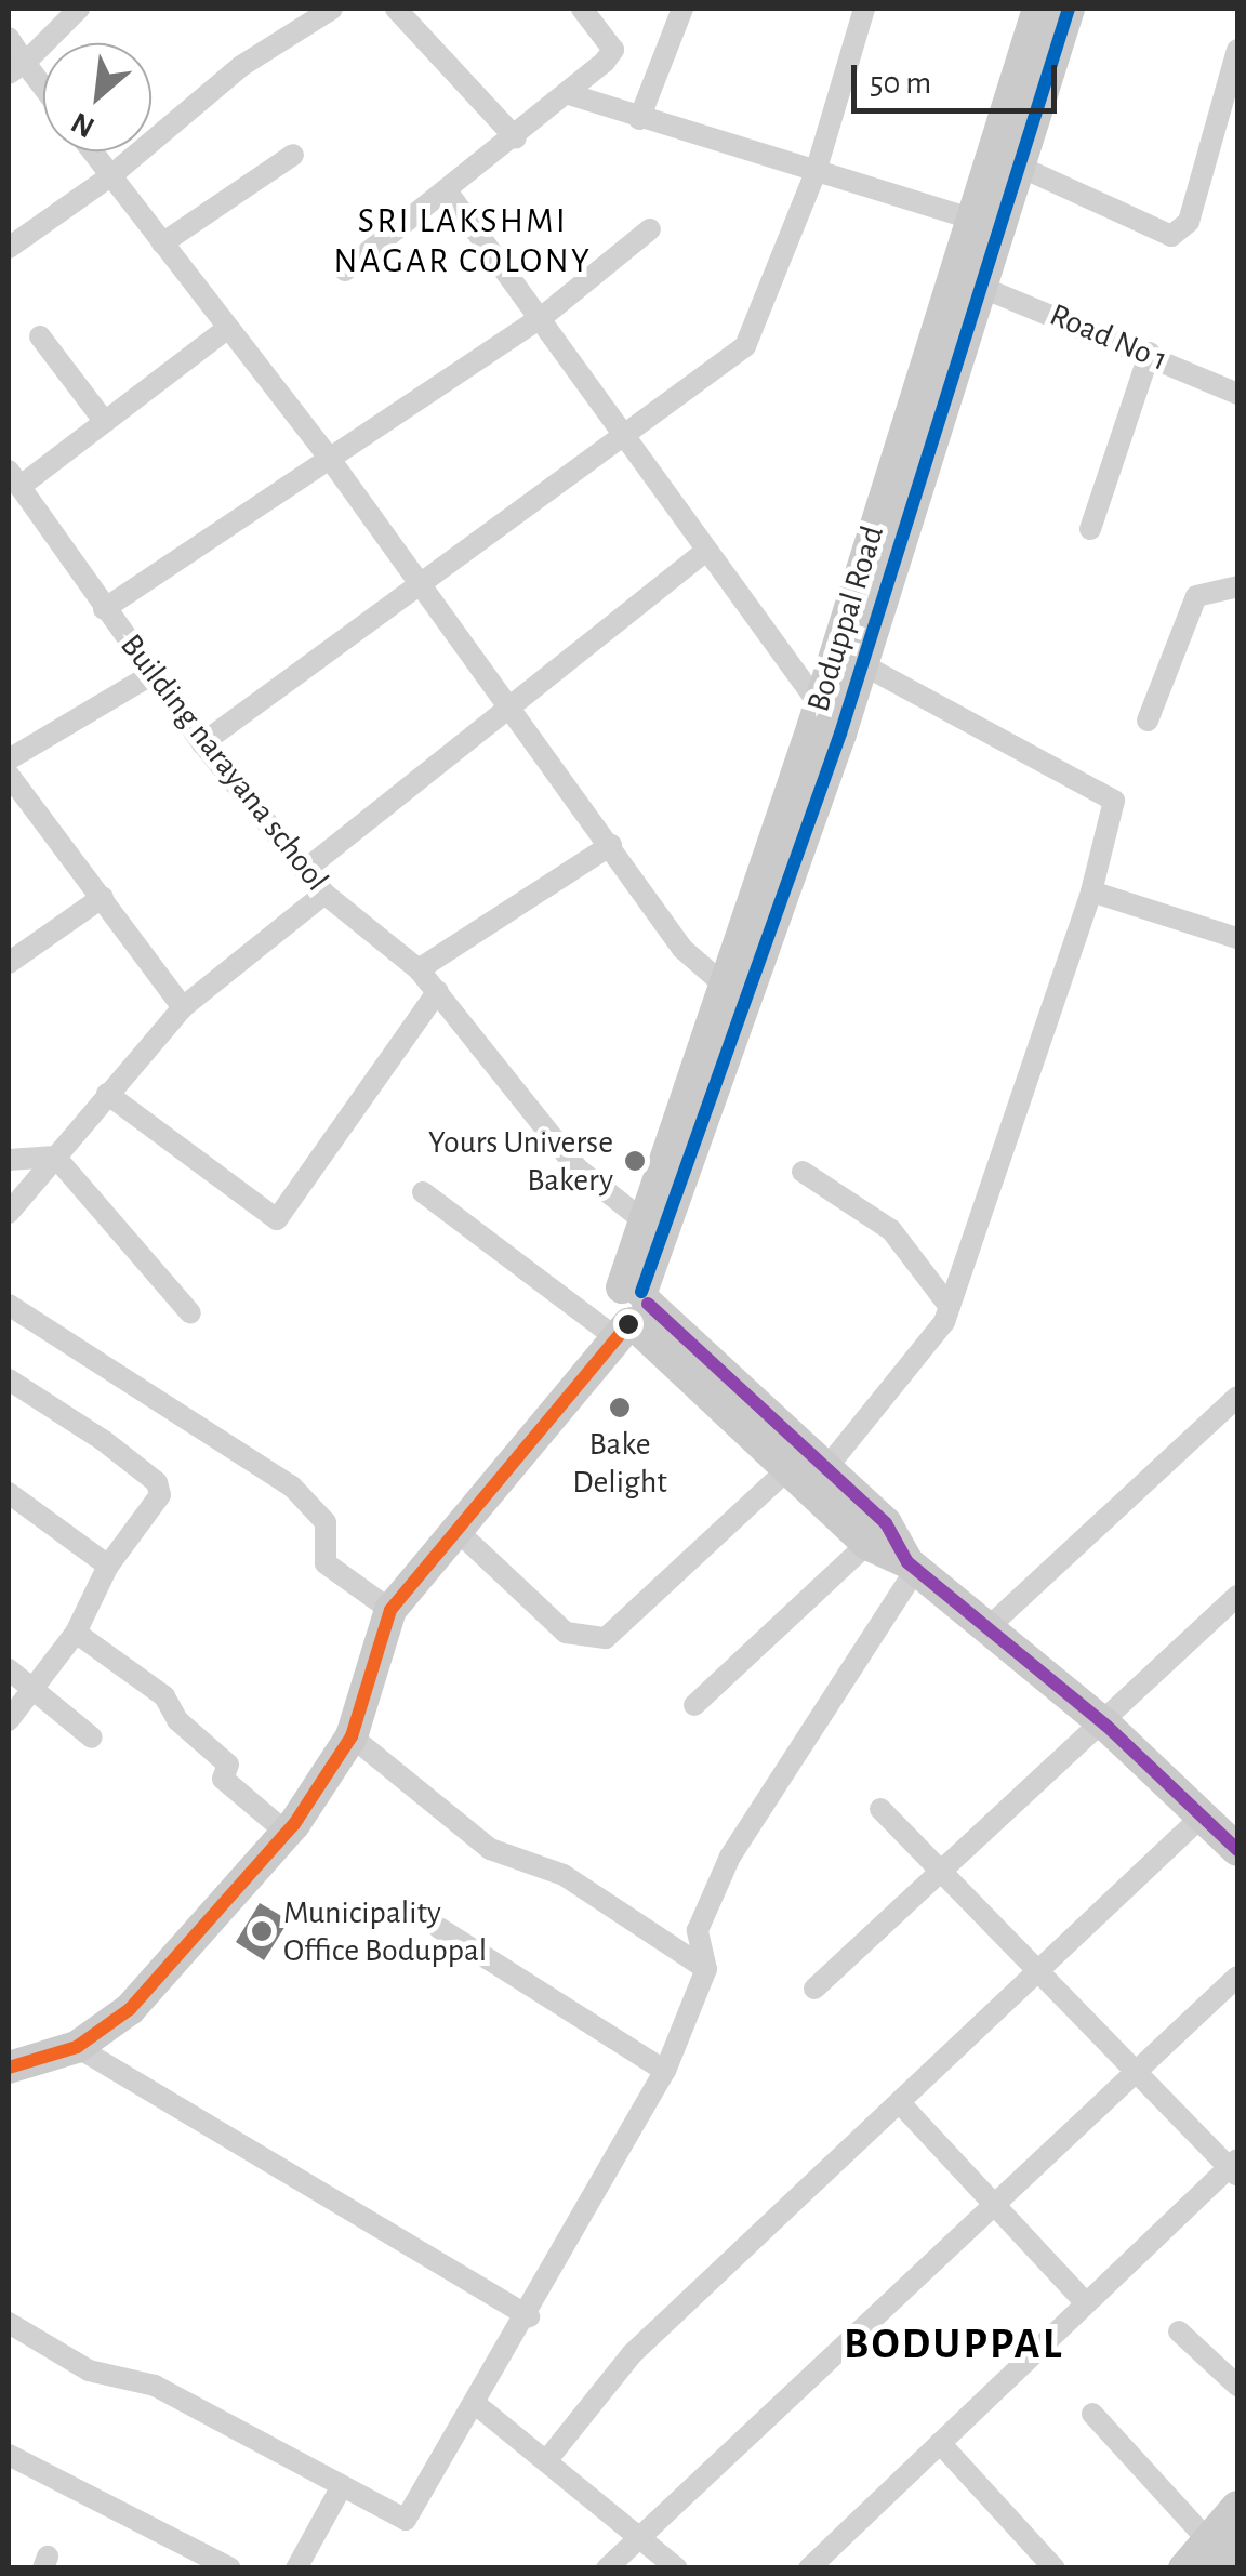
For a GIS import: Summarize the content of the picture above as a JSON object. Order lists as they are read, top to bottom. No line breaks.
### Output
{"streets":{"street":["Road No 1","Boduppal Road","Building narayana school"]},"crossings":[["Road No 1","Boduppal Road"],["Boduppal Road","Building narayana school"]],"districts":["SRI LAKSHMI NAGAR COLONY","BODUPPAL"],"places":["Yours Universe Bakery","Bake Delight","Municipality Office Boduppal"],"scale_bar":"50 m","north":"bottom left"}
